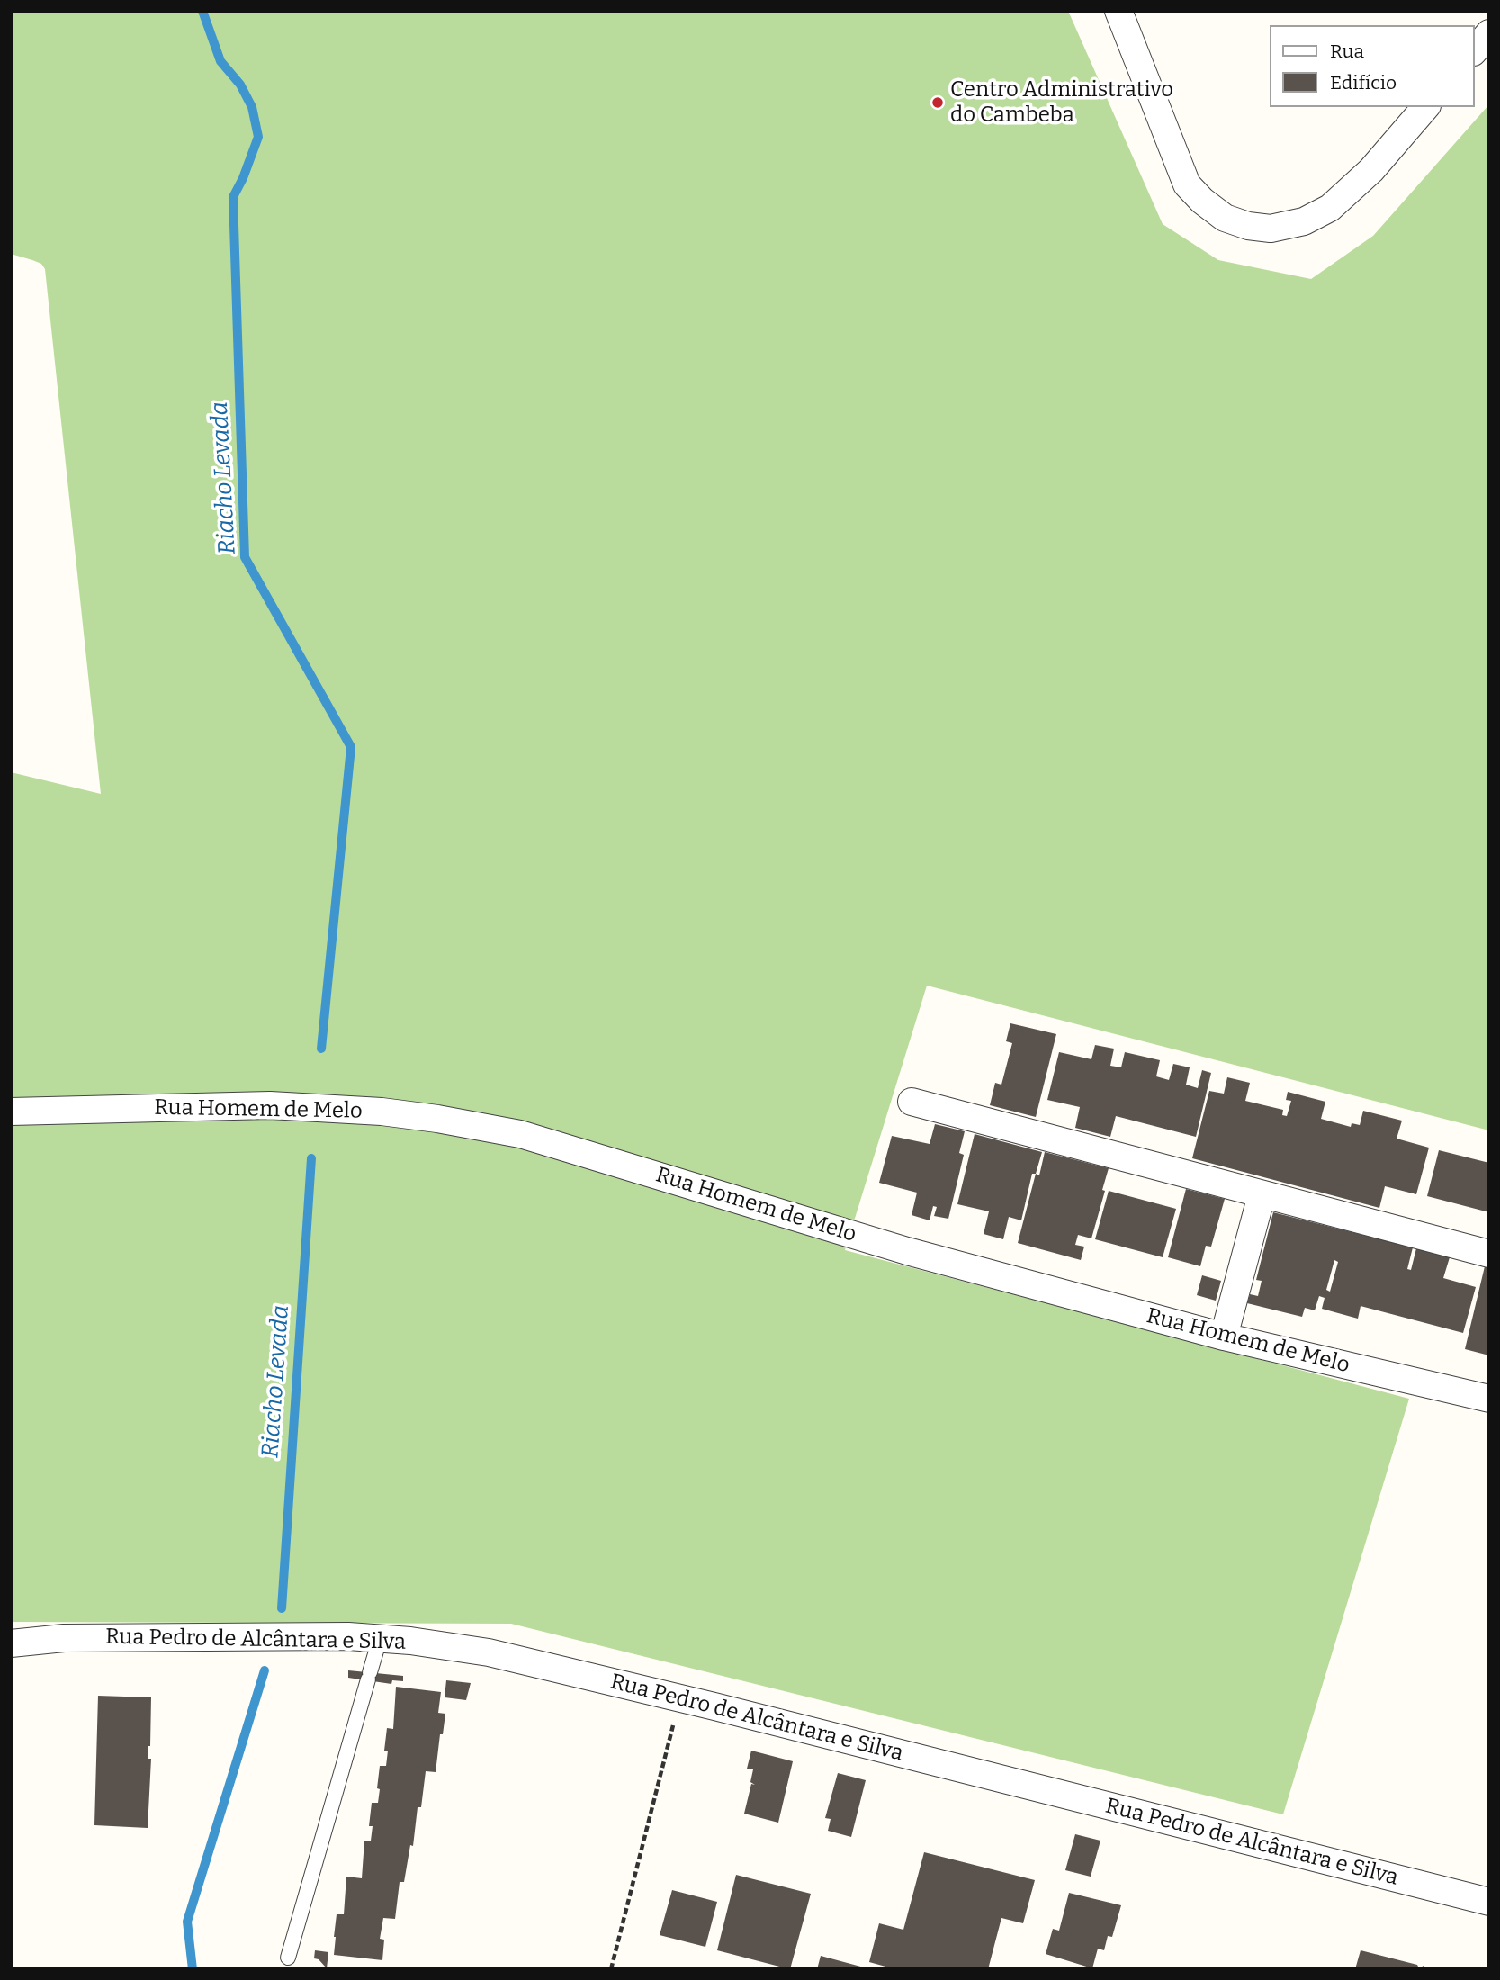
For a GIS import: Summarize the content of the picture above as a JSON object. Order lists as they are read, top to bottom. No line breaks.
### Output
{"streets":{"street":["Rua Homem de Melo","Rua Pedro de Alcântara e Silva"]},"water":["Riacho Levada"],"places":["Centro Administrativo do Cambeba"],"legend":["Rua","Edifício"]}
